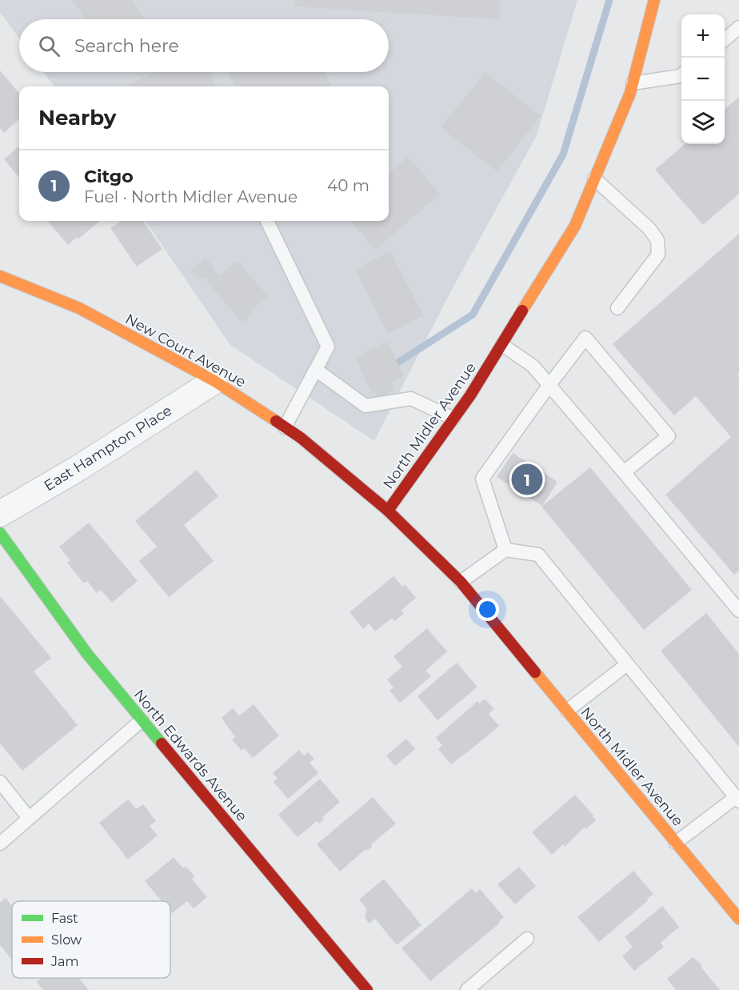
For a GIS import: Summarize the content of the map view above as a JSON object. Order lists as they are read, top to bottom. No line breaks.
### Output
{"streets":{"street":["New Court Avenue","North Midler Avenue","East Hampton Place","North Edwards Avenue"]},"crossings":[["New Court Avenue","North Midler Avenue"],["New Court Avenue","East Hampton Place"]],"legend":["Fast","Slow","Jam"],"page":{"map_buttons":["+","−"],"search":"Search here","heading":"Nearby","list":[{"mark":"1","name":"Citgo","note":"Fuel · North Midler Avenue","value":"40 m"}],"pins":"1"}}
